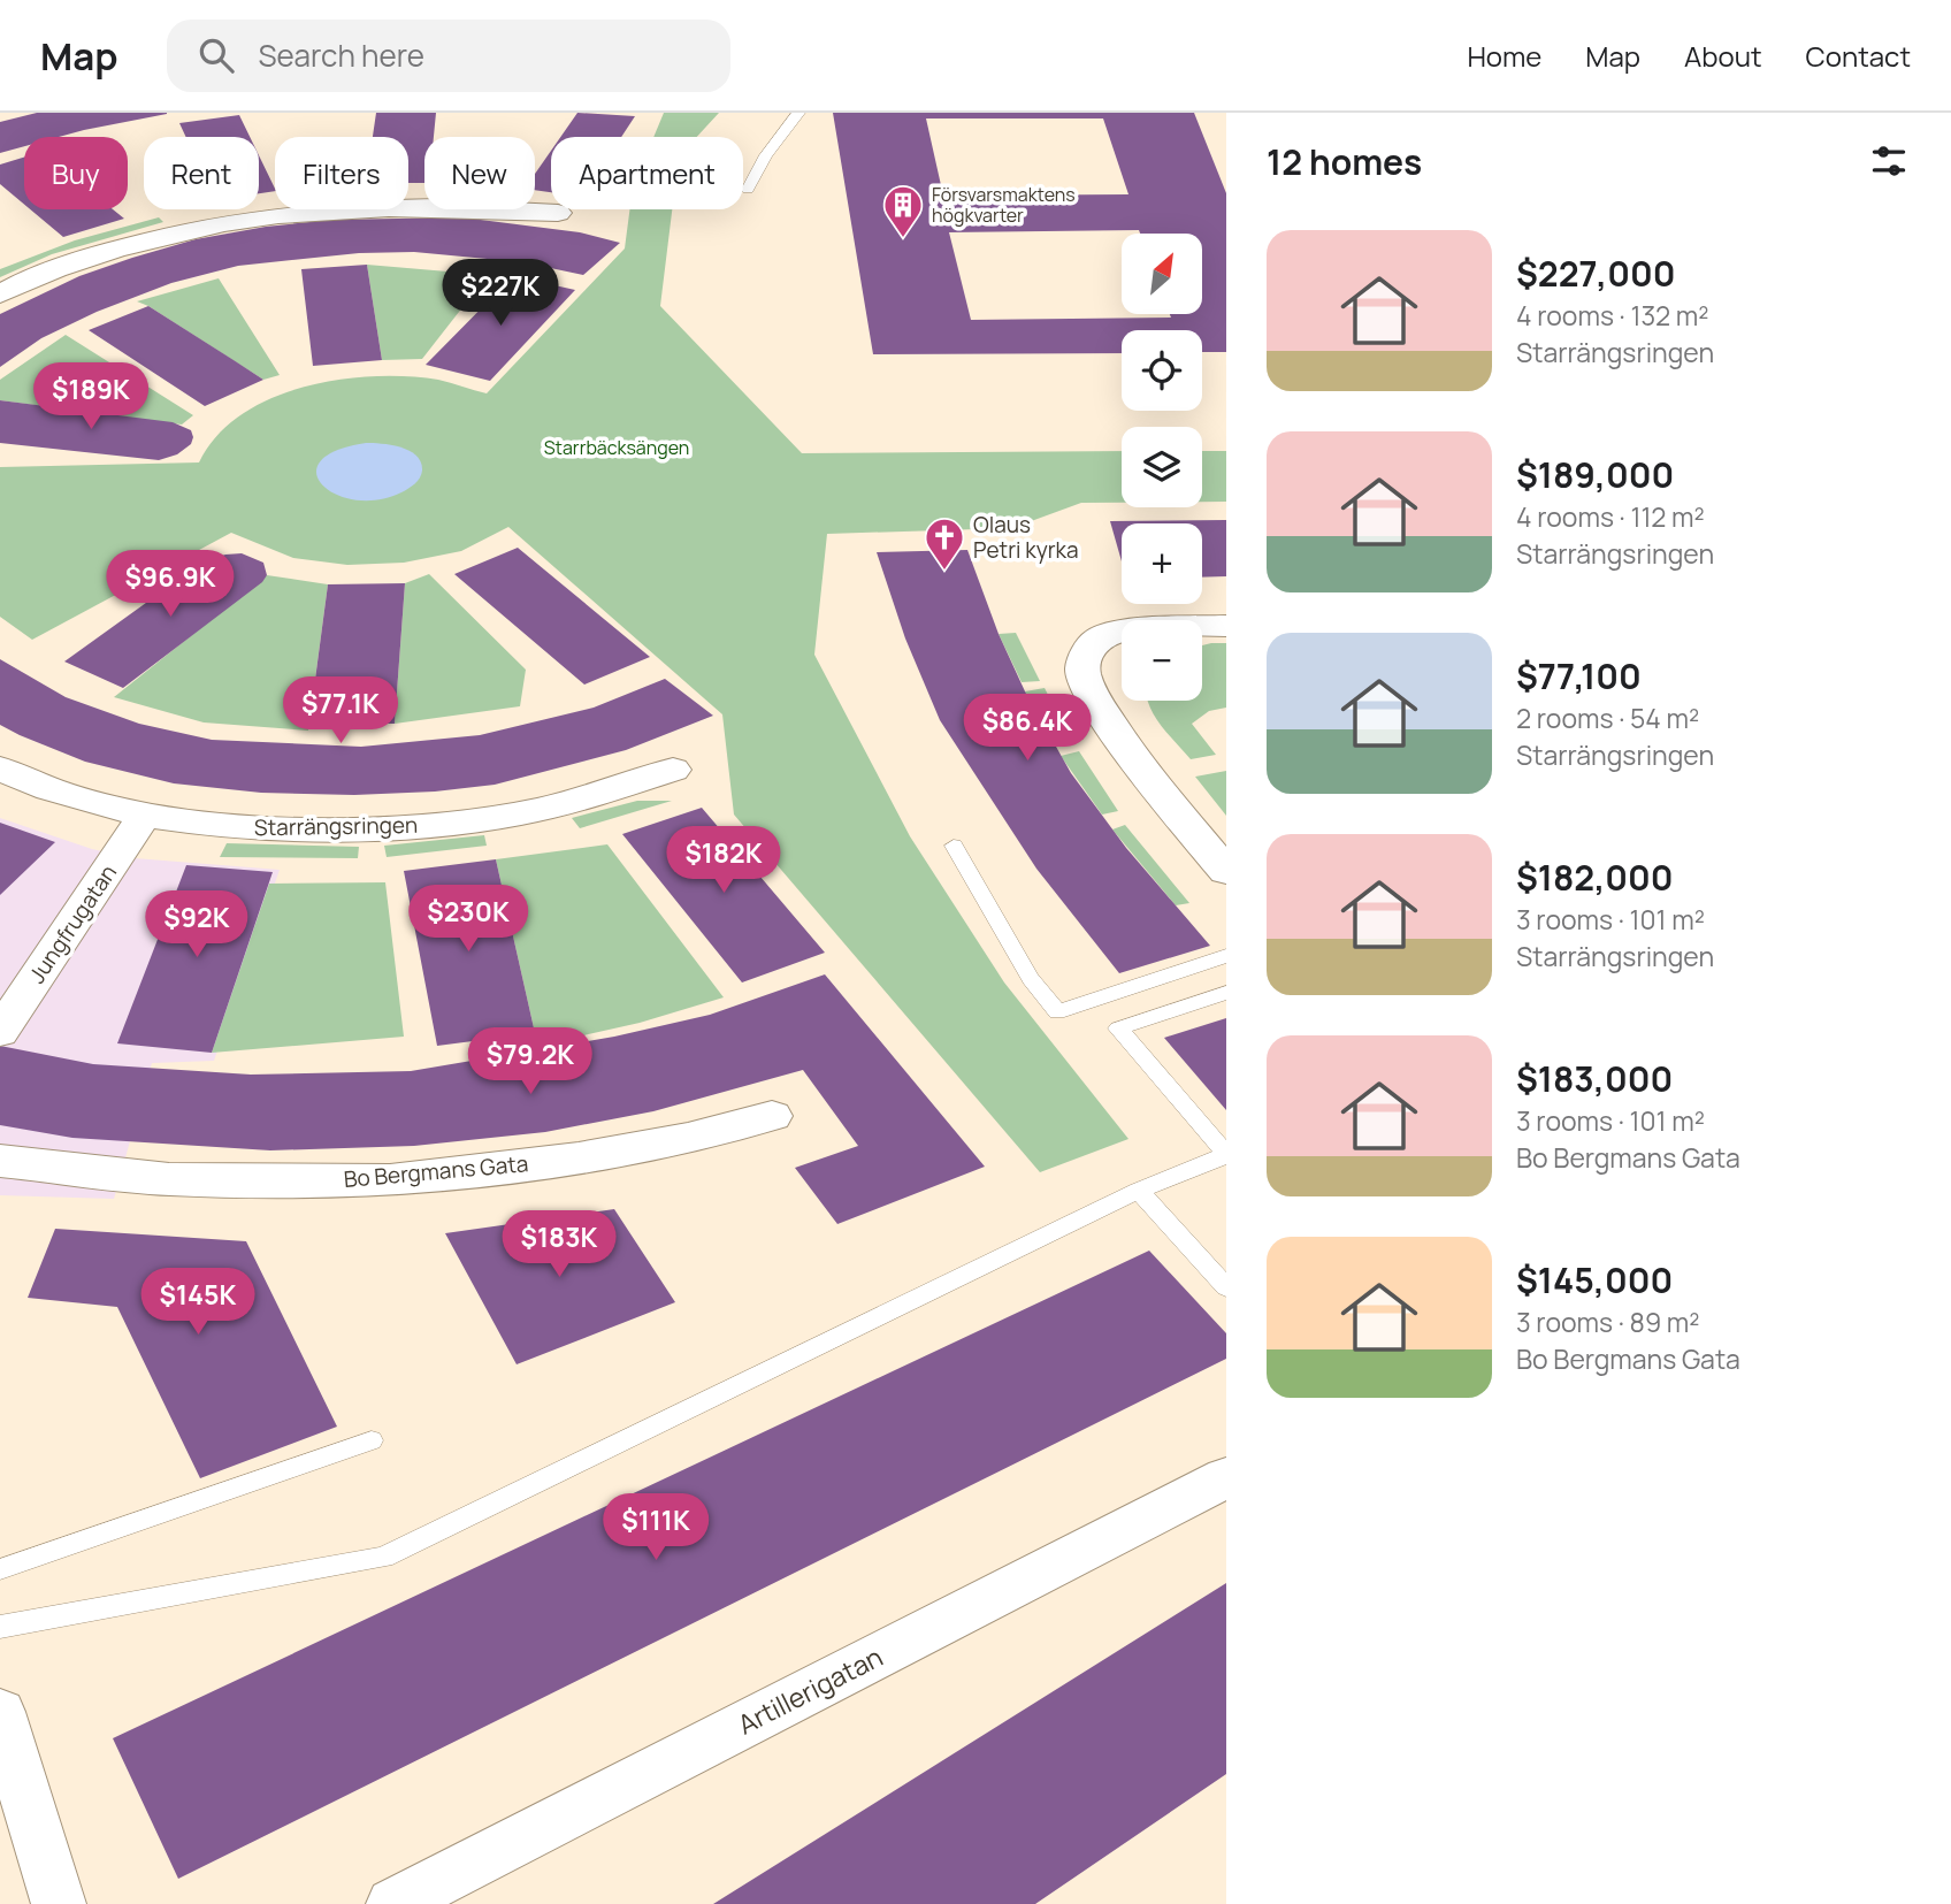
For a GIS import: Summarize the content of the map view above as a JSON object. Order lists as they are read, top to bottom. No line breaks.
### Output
{"streets":{"street":["Starrängsringen","Jungfrugatan","Bo Bergmans Gata","Artillerigatan"]},"crossings":[["Starrängsringen","Jungfrugatan"]],"parks":["Starrbäcksängen"],"places":{"building":["Försvarsmaktens högkvarter"],"church":["Olaus Petri kyrka"]},"north":"top right","page":{"header":"Map","search":"Search here","nav":["Home","Map","About","Contact"],"heading":"12 homes","chip":["Buy","Rent","Filters","New","Apartment"],"list":[{"name":"$227,000","note":"4 rooms · 132 m² · Starrängsringen"},{"name":"$189,000","note":"4 rooms · 112 m² · Starrängsringen"},{"name":"$77,100","note":"2 rooms · 54 m² · Starrängsringen"},{"name":"$182,000","note":"3 rooms · 101 m² · Starrängsringen"},{"name":"$183,000","note":"3 rooms · 101 m² · Bo Bergmans Gata"},{"name":"$145,000","note":"3 rooms · 89 m² · Bo Bergmans Gata"}],"map_buttons":["+","−"],"price":["$227K","$189K","$96.9K","$77.1K","$86.4K","$182K","$230K","$92K","$79.2K","$183K","$145K","$111K"]}}
